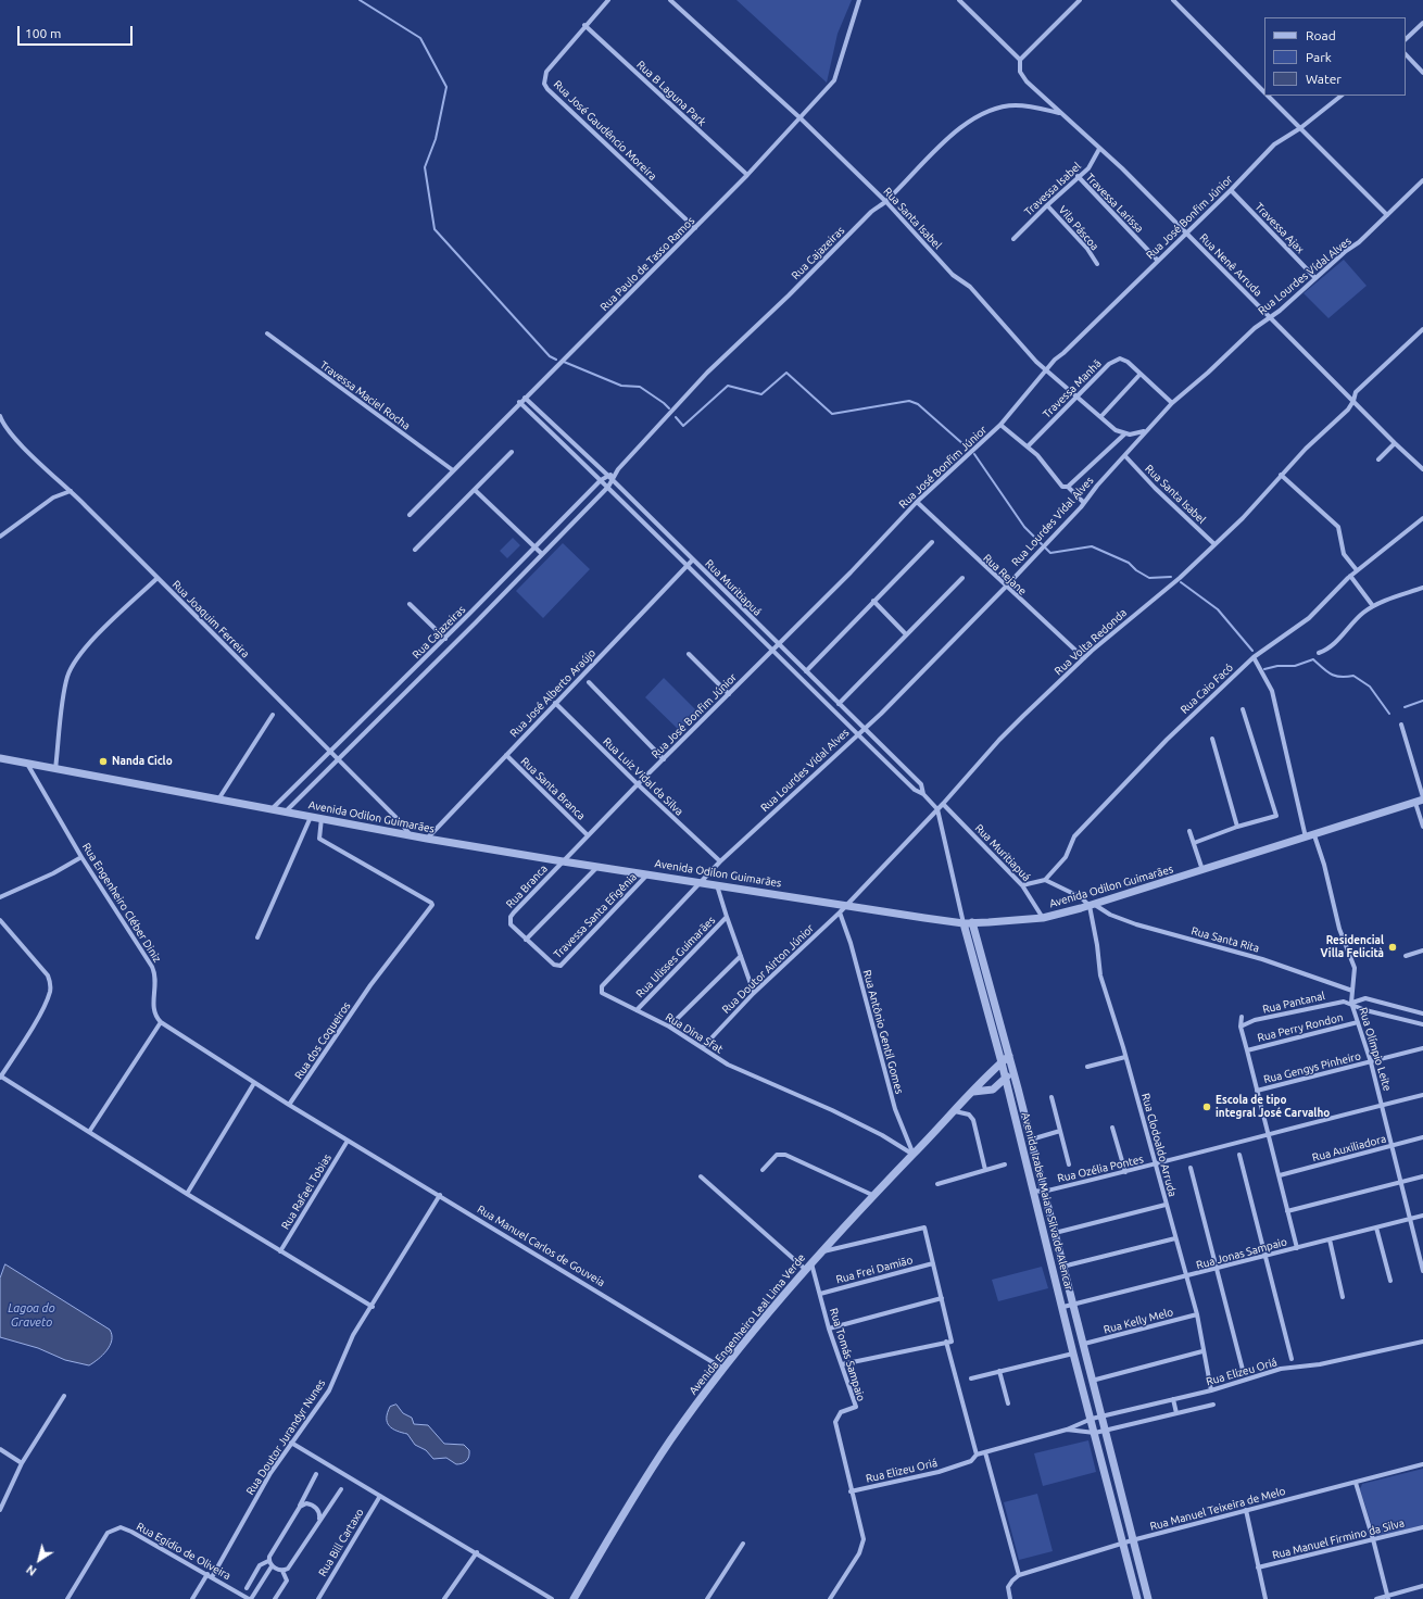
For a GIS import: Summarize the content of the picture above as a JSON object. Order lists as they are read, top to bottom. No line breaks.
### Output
{"streets":{"street":["Rua B Laguna Park","Rua José Gaudêncio Moreira","Travessa Isabel","Travessa Larissa","Rua José Bonfim Júnior","Rua Santa Isabel","Vila Páscoa","Travessa Ajax","Rua Cajazeiras","Rua Paulo de Tasso Ramos","Rua Nenê Arruda","Rua Lourdes Vídal Alves","Travessa Manhã","Travessa Maciel Rocha","Rua Rejane","Rua Muritiapuá","Rua Joaquim Ferreira","Rua Volta Redonda","Rua Caio Facó","Rua José Alberto Araújo","Rua Luiz Vidal da Silva","Rua Santa Branca","Avenida Odilon Guimarães","Rua Branca","Rua Engenheiro Cléber Diniz","Travessa Santa Efigênia","Rua Santa Rita","Rua Ulisses Guimarães","Rua Doutor Airton Júnior","Rua Pantanal","Rua Perry Rondon","Rua Antônio Gentil Gomes","Rua Dina Sfat","Rua dos Coqueiros","Rua Olímpio Leite","Rua Gengys Pinheiro","Rua Clodoaldo Arruda","Rua Auxiliadora","Rua Ozélia Pontes","Rua Rafael Tobias","Avenida Izabel Maia e Silva de Alencar","Rua Manuel Carlos de Gouveia","Rua Jonas Sampaio","Rua Frei Damião","Rua Kelly Melo","Avenida Engenheiro Leal Lima Verde","Rua Tomás Sampaio","Rua Elizeu Oriá","Rua Doutor Jurandyr Nunes","Rua Manuel Teixeira de Melo","Rua Manuel Firmino da Silva","Rua Bill Cartaxo","Rua Egídio de Oliveira"]},"crossings":[["Rua B Laguna Park","Rua José Gaudêncio Moreira"],["Rua B Laguna Park","Rua Paulo de Tasso Ramos"],["Rua José Gaudêncio Moreira","Rua Paulo de Tasso Ramos"],["Travessa Isabel","Travessa Larissa"],["Travessa Isabel","Vila Páscoa"],["Travessa Isabel","Rua Nenê Arruda"],["Travessa Larissa","Rua José Bonfim Júnior"],["Rua José Bonfim Júnior","Rua Santa Isabel"],["Rua José Bonfim Júnior","Travessa Ajax"],["Rua José Bonfim Júnior","Rua Nenê Arruda"],["Rua José Bonfim Júnior","Rua Rejane"],["Rua José Bonfim Júnior","Rua Muritiapuá"],["Rua José Bonfim Júnior","Rua Luiz Vidal da Silva"],["Rua José Bonfim Júnior","Rua Santa Branca"],["Rua José Bonfim Júnior","Avenida Odilon Guimarães"],["Rua José Bonfim Júnior","Rua Branca"],["Rua Santa Isabel","Rua Cajazeiras"],["Rua Santa Isabel","Rua Paulo de Tasso Ramos"],["Rua Santa Isabel","Rua Lourdes Vídal Alves"],["Rua Santa Isabel","Travessa Manhã"],["Rua Santa Isabel","Rua Volta Redonda"],["Travessa Ajax","Rua Lourdes Vídal Alves"],["Rua Cajazeiras","Rua Nenê Arruda"],["Rua Cajazeiras","Rua Muritiapuá"],["Rua Cajazeiras","Rua Joaquim Ferreira"],["Rua Cajazeiras","Avenida Odilon Guimarães"],["Rua Paulo de Tasso Ramos","Travessa Maciel Rocha"],["Rua Paulo de Tasso Ramos","Rua Muritiapuá"],["Rua Nenê Arruda","Rua Lourdes Vídal Alves"],["Rua Nenê Arruda","Rua Volta Redonda"],["Rua Lourdes Vídal Alves","Travessa Manhã"],["Rua Lourdes Vídal Alves","Rua Rejane"],["Rua Lourdes Vídal Alves","Rua Muritiapuá"],["Rua Lourdes Vídal Alves","Rua Luiz Vidal da Silva"],["Rua Lourdes Vídal Alves","Avenida Odilon Guimarães"],["Rua Lourdes Vídal Alves","Rua Dina Sfat"],["Rua Rejane","Rua Volta Redonda"],["Rua Muritiapuá","Rua Volta Redonda"],["Rua Muritiapuá","Rua Caio Facó"],["Rua Muritiapuá","Rua José Alberto Araújo"],["Rua Muritiapuá","Avenida Odilon Guimarães"],["Rua Muritiapuá","Rua Santa Rita"],["Rua Muritiapuá","Rua Clodoaldo Arruda"],["Rua Muritiapuá","Avenida Izabel Maia e Silva de Alencar"],["Rua Joaquim Ferreira","Avenida Odilon Guimarães"],["Rua Volta Redonda","Avenida Odilon Guimarães"],["Rua Volta Redonda","Rua Doutor Airton Júnior"],["Rua Volta Redonda","Avenida Izabel Maia e Silva de Alencar"],["Rua José Alberto Araújo","Rua Luiz Vidal da Silva"],["Rua José Alberto Araújo","Rua Santa Branca"],["Rua José Alberto Araújo","Avenida Odilon Guimarães"],["Avenida Odilon Guimarães","Rua Branca"],["Avenida Odilon Guimarães","Rua Engenheiro Cléber Diniz"],["Avenida Odilon Guimarães","Travessa Santa Efigênia"],["Avenida Odilon Guimarães","Rua Santa Rita"],["Avenida Odilon Guimarães","Rua Doutor Airton Júnior"],["Avenida Odilon Guimarães","Rua Dina Sfat"],["Avenida Odilon Guimarães","Rua dos Coqueiros"],["Avenida Odilon Guimarães","Rua Olímpio Leite"],["Avenida Odilon Guimarães","Rua Clodoaldo Arruda"],["Avenida Odilon Guimarães","Avenida Izabel Maia e Silva de Alencar"],["Rua Branca","Travessa Santa Efigênia"],["Rua Santa Rita","Rua Olímpio Leite"],["Rua Santa Rita","Rua Clodoaldo Arruda"],["Rua Ulisses Guimarães","Rua Dina Sfat"],["Rua Doutor Airton Júnior","Rua Antônio Gentil Gomes"],["Rua Doutor Airton Júnior","Rua Dina Sfat"],["Rua Pantanal","Rua Olímpio Leite"],["Rua Perry Rondon","Rua Olímpio Leite"],["Rua Antônio Gentil Gomes","Rua Dina Sfat"],["Rua Antônio Gentil Gomes","Avenida Engenheiro Leal Lima Verde"],["Rua Dina Sfat","Avenida Engenheiro Leal Lima Verde"],["Rua Olímpio Leite","Rua Gengys Pinheiro"],["Rua Olímpio Leite","Rua Auxiliadora"],["Rua Olímpio Leite","Rua Ozélia Pontes"],["Rua Olímpio Leite","Rua Jonas Sampaio"],["Rua Clodoaldo Arruda","Rua Ozélia Pontes"],["Rua Clodoaldo Arruda","Rua Jonas Sampaio"],["Rua Clodoaldo Arruda","Rua Kelly Melo"],["Rua Clodoaldo Arruda","Rua Elizeu Oriá"],["Rua Ozélia Pontes","Avenida Izabel Maia e Silva de Alencar"],["Rua Rafael Tobias","Rua Manuel Carlos de Gouveia"],["Avenida Izabel Maia e Silva de Alencar","Rua Jonas Sampaio"],["Avenida Izabel Maia e Silva de Alencar","Rua Kelly Melo"],["Avenida Izabel Maia e Silva de Alencar","Avenida Engenheiro Leal Lima Verde"],["Avenida Izabel Maia e Silva de Alencar","Rua Elizeu Oriá"],["Avenida Izabel Maia e Silva de Alencar","Rua Manuel Teixeira de Melo"],["Rua Manuel Carlos de Gouveia","Avenida Engenheiro Leal Lima Verde"],["Rua Manuel Carlos de Gouveia","Rua Doutor Jurandyr Nunes"],["Rua Frei Damião","Rua Tomás Sampaio"],["Avenida Engenheiro Leal Lima Verde","Rua Tomás Sampaio"],["Rua Tomás Sampaio","Rua Elizeu Oriá"],["Rua Doutor Jurandyr Nunes","Rua Egídio de Oliveira"]],"water":["Lagoa do Graveto"],"places":["Nanda Ciclo","Residencial Villa Felicità","Escola de tipo integral José Carvalho"],"legend":["Road","Park","Water"],"scale_bar":"100 m","north":"bottom left"}
